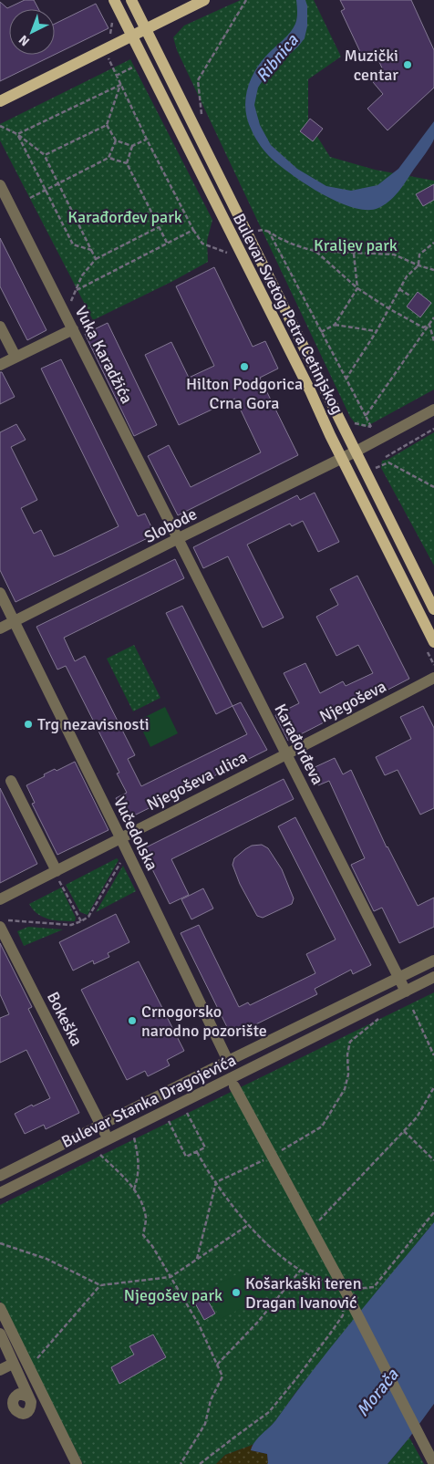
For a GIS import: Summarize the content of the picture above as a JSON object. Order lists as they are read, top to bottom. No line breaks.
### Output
{"streets":{"main road":["Bulevar Svetog Petra Cetinjskog"],"street":["Vuka Karadžića","Slobode","Njegoševa","Karađorđeva","Njegoševa ulica","Vučedolska","Bokeška","Bulevar Stanka Dragojevića"]},"crossings":[["Bulevar Svetog Petra Cetinjskog","Slobode"],["Vuka Karadžića","Slobode"],["Vuka Karadžića","Karađorđeva"],["Slobode","Karađorđeva"],["Slobode","Vučedolska"],["Njegoševa","Karađorđeva"],["Njegoševa","Njegoševa ulica"],["Karađorđeva","Njegoševa ulica"],["Karađorđeva","Bulevar Stanka Dragojevića"],["Njegoševa ulica","Vučedolska"],["Vučedolska","Bulevar Stanka Dragojevića"],["Bokeška","Bulevar Stanka Dragojevića"]],"water":["Ribnica","Morača"],"parks":["Karađorđev park","Kraljev park","Njegošev park"],"places":["Muzički centar","Hilton Podgorica Crna Gora","Trg nezavisnosti","Crnogorsko narodno pozorište","Košarkaški teren Dragan Ivanović"],"north":"bottom left"}
